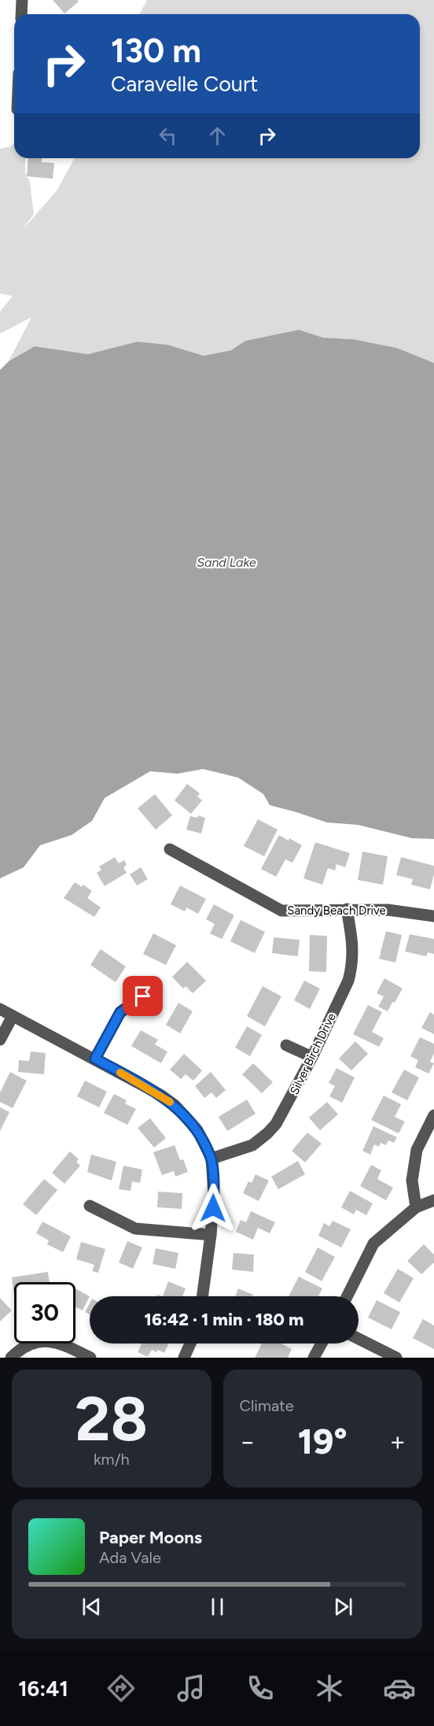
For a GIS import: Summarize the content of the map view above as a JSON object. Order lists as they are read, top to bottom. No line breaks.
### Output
{"streets":{"street":["Sandy Beach Drive","Silver Birch Drive"]},"crossings":[["Sandy Beach Drive","Silver Birch Drive"]],"water":["Sand Lake"],"page":{"turn":["130 m","Caravelle Court"],"limit":"30","trip":"16:42 · 1 min · 180 m","tile":[["28","km/h"],"Climate"],"heat":["−","19°","+"],"song":["Paper Moons","Ada Vale"],"tabs":"16:41"}}
